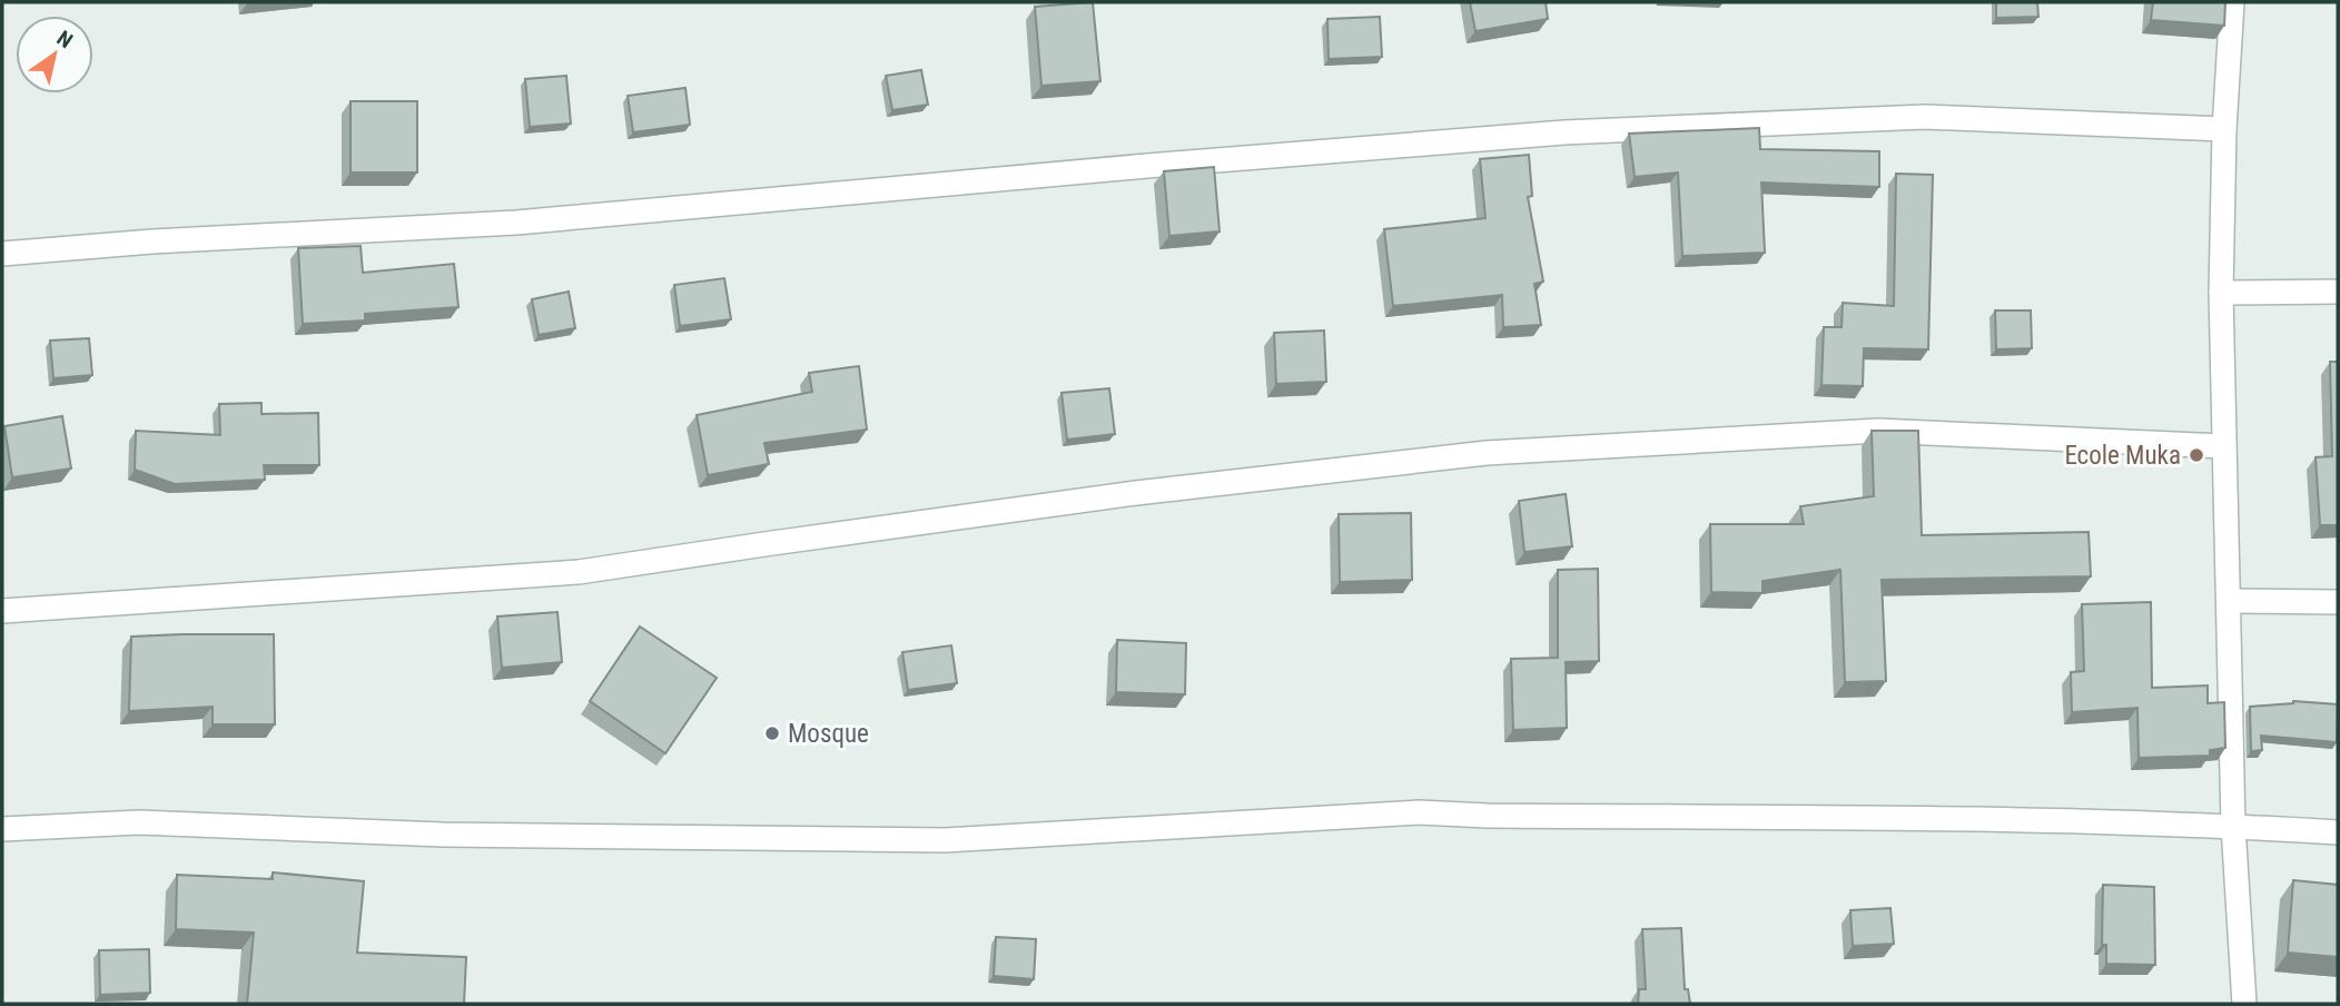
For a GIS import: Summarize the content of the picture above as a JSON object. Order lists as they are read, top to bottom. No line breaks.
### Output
{"places":["Ecole Muka","Mosque"],"north":"top right"}
